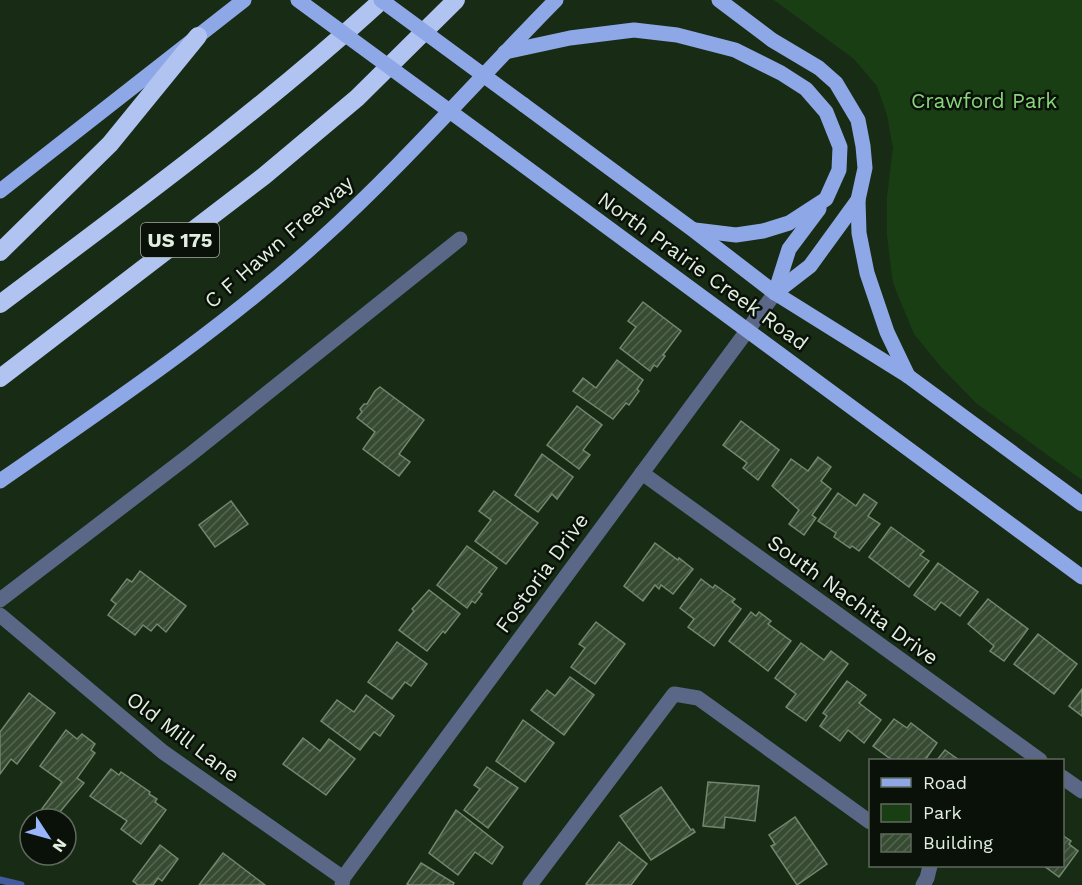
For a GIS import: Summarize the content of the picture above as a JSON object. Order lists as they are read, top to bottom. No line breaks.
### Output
{"streets":{"highway":["US 175"],"main road":["C F Hawn Freeway","North Prairie Creek Road"],"street":["Fostoria Drive","South Nachita Drive","Old Mill Lane"]},"crossings":[["US 175","North Prairie Creek Road"],["North Prairie Creek Road","Fostoria Drive"],["Fostoria Drive","South Nachita Drive"],["Fostoria Drive","Old Mill Lane"]],"parks":["Crawford Park"],"legend":["Road","Park","Building"],"north":"bottom right"}
